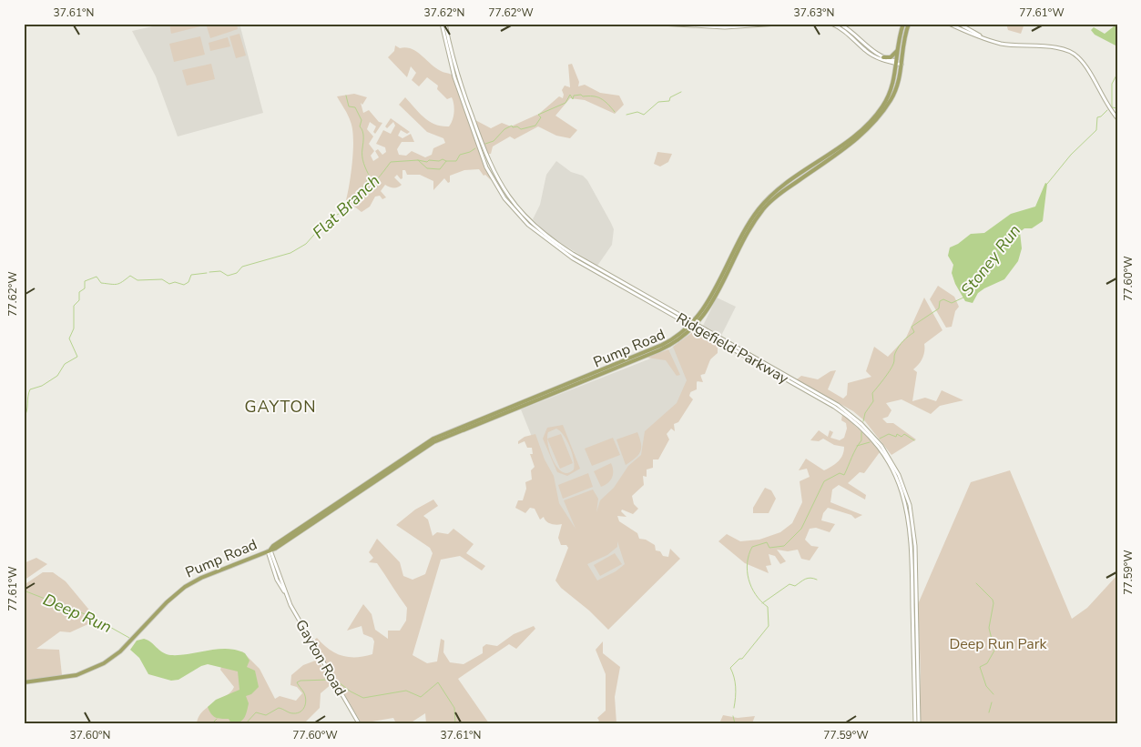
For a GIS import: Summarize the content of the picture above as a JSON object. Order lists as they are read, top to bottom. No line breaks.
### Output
{"streets":{"main road":["Pump Road","Ridgefield Parkway","Gayton Road"]},"crossings":[["Pump Road","Ridgefield Parkway"],["Pump Road","Gayton Road"]],"districts":["GAYTON"],"water":["Flat Branch","Stoney Run","Deep Run"],"parks":["Deep Run Park"],"coordinates":["37.61°N","37.62°N","77.62°W","37.63°N","77.61°W","77.60°W","77.59°W","37.60°N"]}
